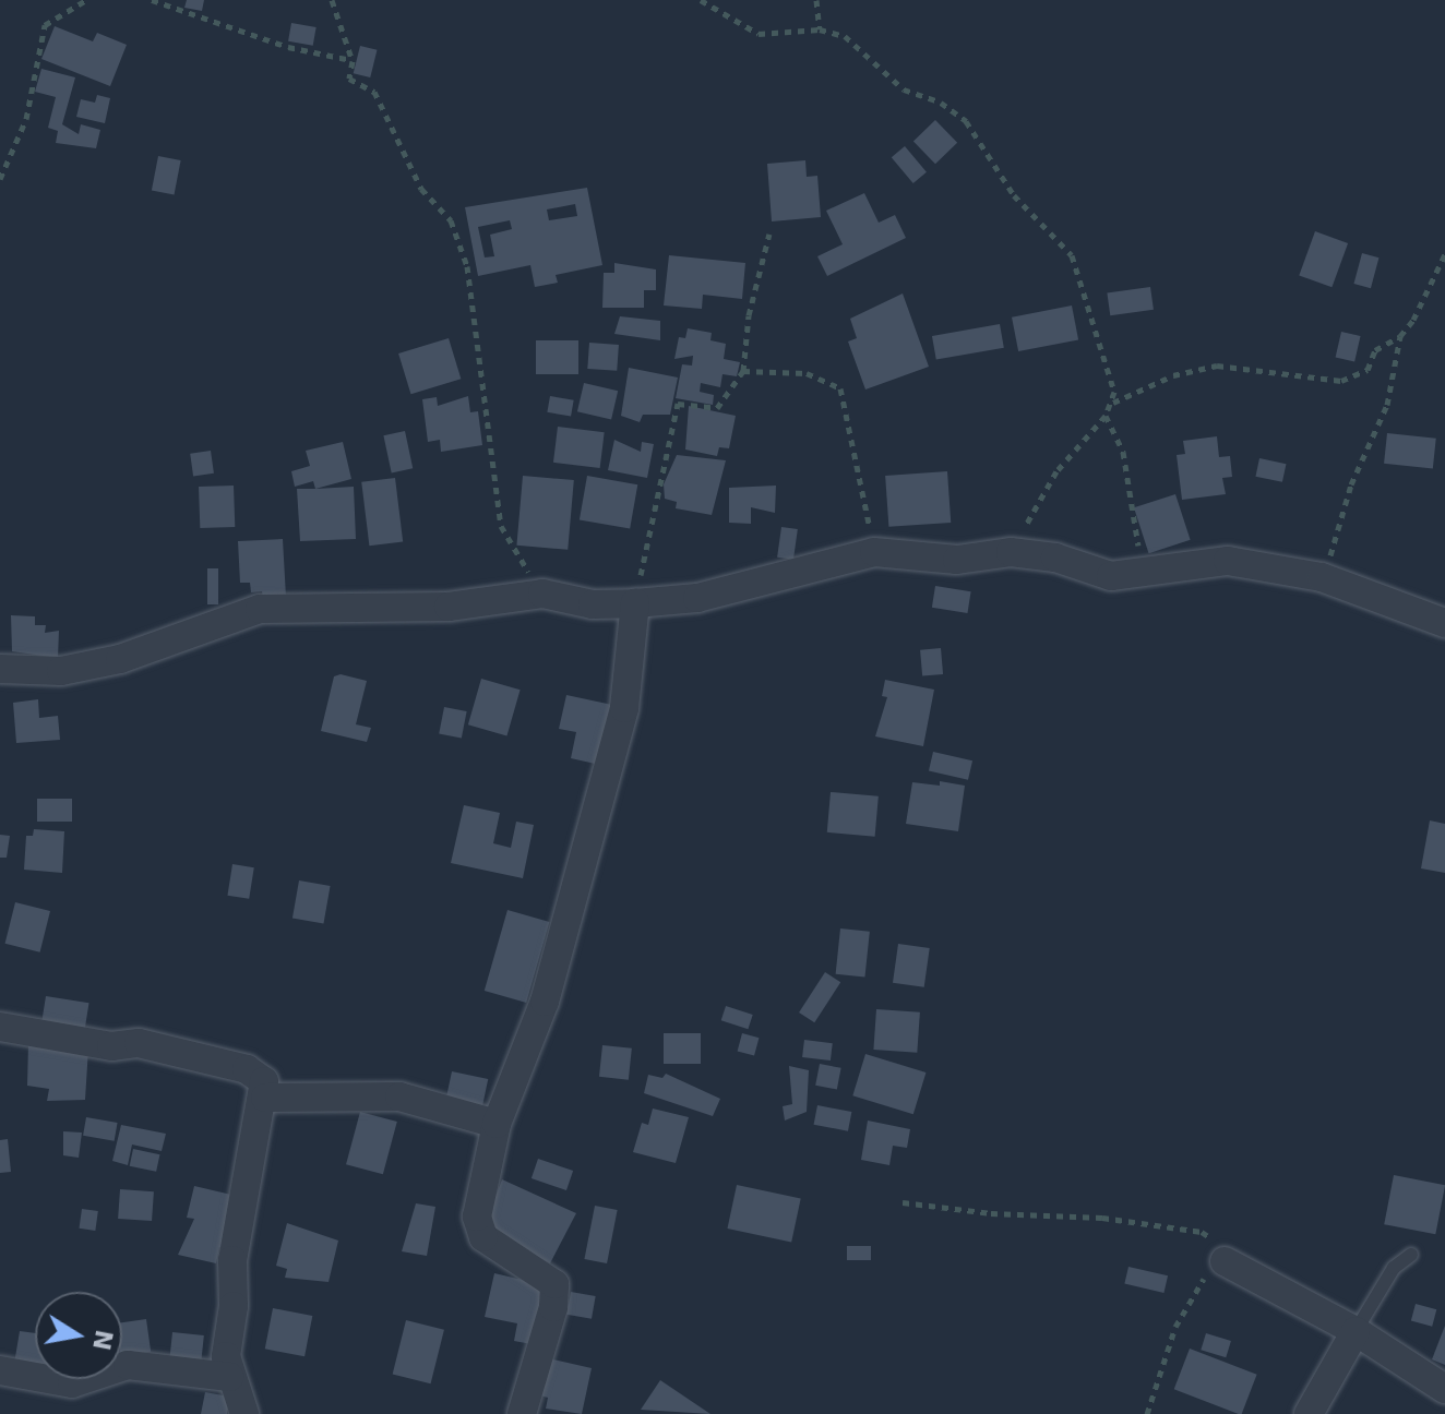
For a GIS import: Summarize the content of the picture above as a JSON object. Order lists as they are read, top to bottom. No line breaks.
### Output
{"north":"right"}
